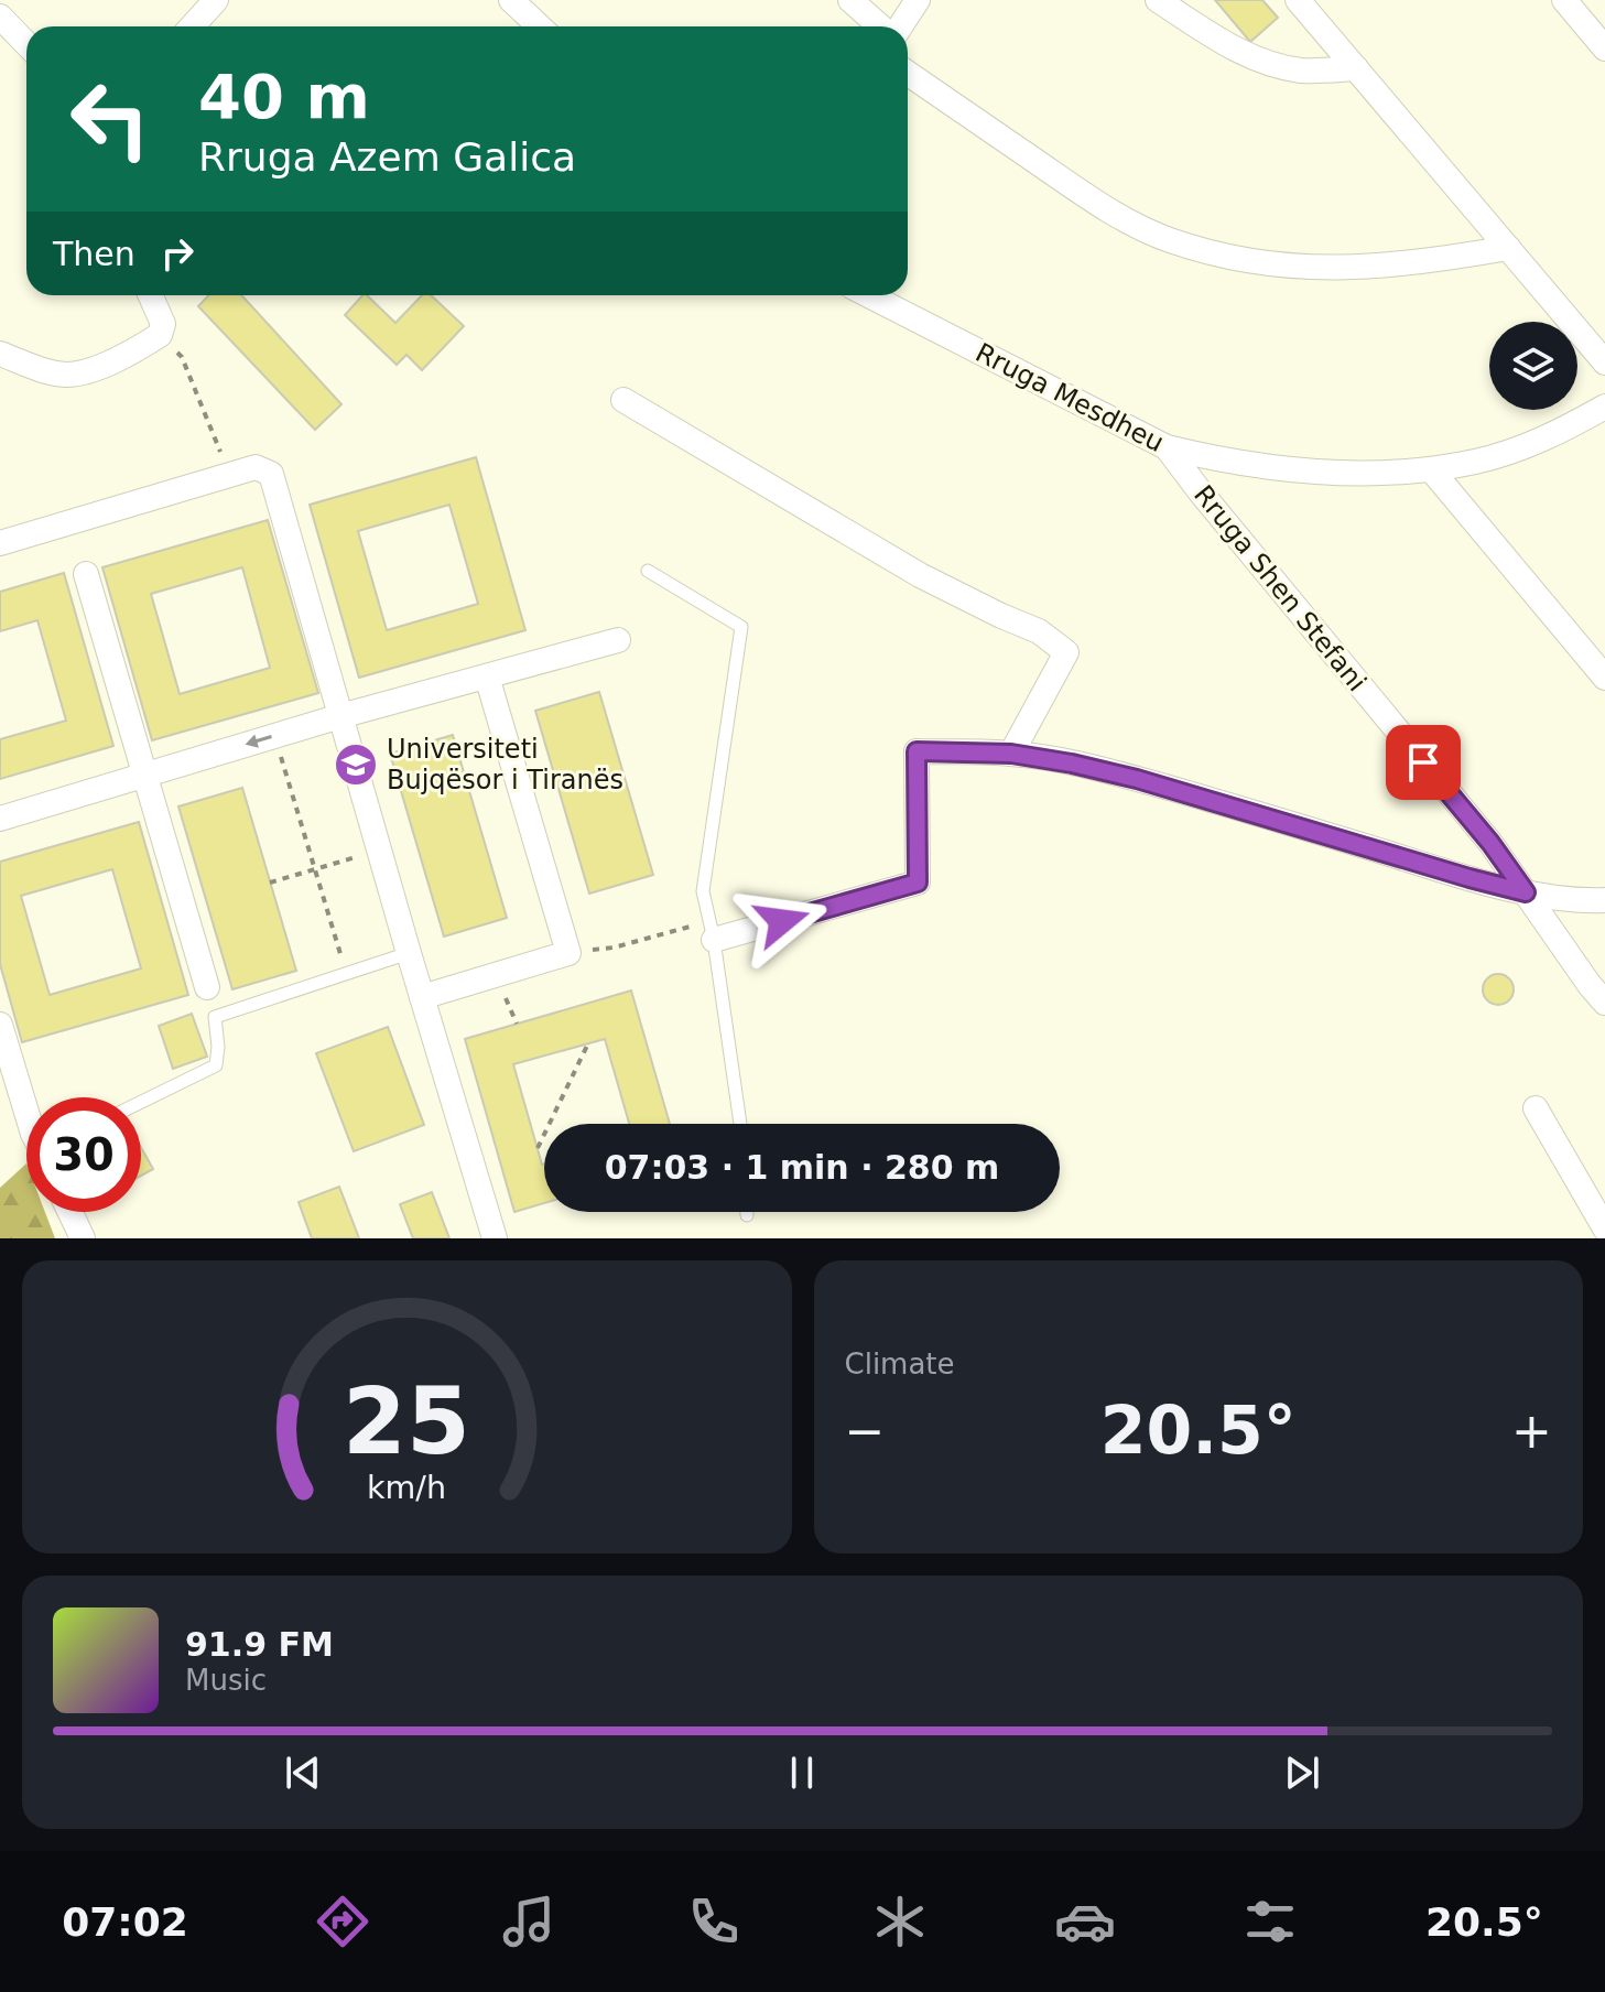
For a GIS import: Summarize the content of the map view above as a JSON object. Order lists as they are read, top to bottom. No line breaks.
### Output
{"streets":{"street":["Rruga Mesdheu","Rruga Shen Stefani"]},"crossings":[["Rruga Mesdheu","Rruga Shen Stefani"]],"places":{"school or university":["Universiteti Bujqësor i Tiranës"]},"page":{"turn":["40 m","Rruga Azem Galica"],"then":"Then","limit":"30","trip":"07:03 · 1 min · 280 m","tile":"Climate","heat":["−","20.5°","+"],"song":["91.9 FM","Music"],"tabs":["07:02","20.5°"],"gauge":["25","km/h"]}}
